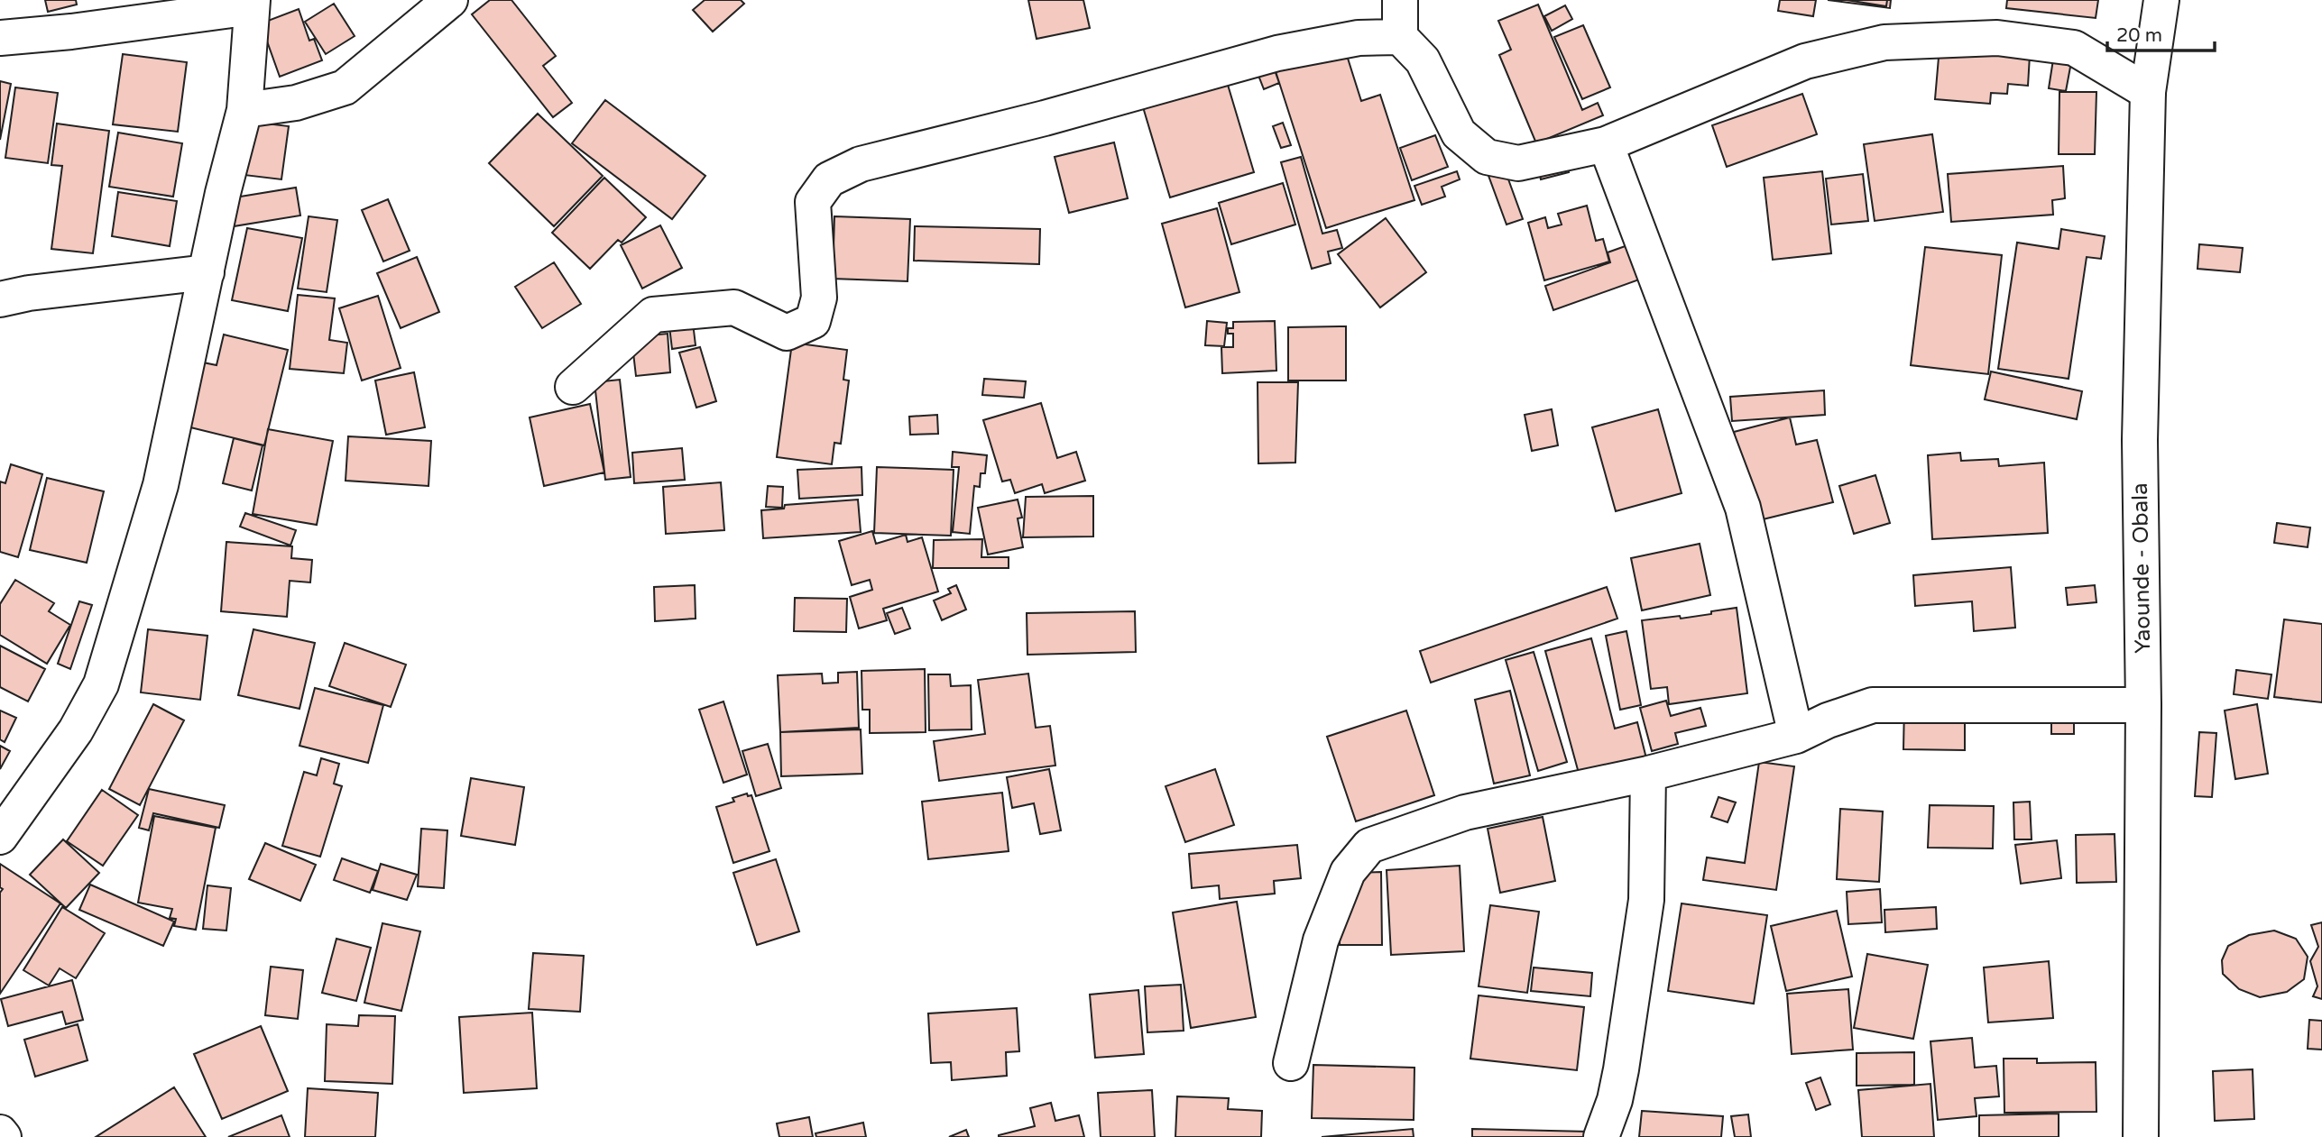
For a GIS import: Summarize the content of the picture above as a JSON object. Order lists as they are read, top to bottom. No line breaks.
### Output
{"streets":{"main road":["Yaounde - Obala"]},"scale_bar":"20 m"}
